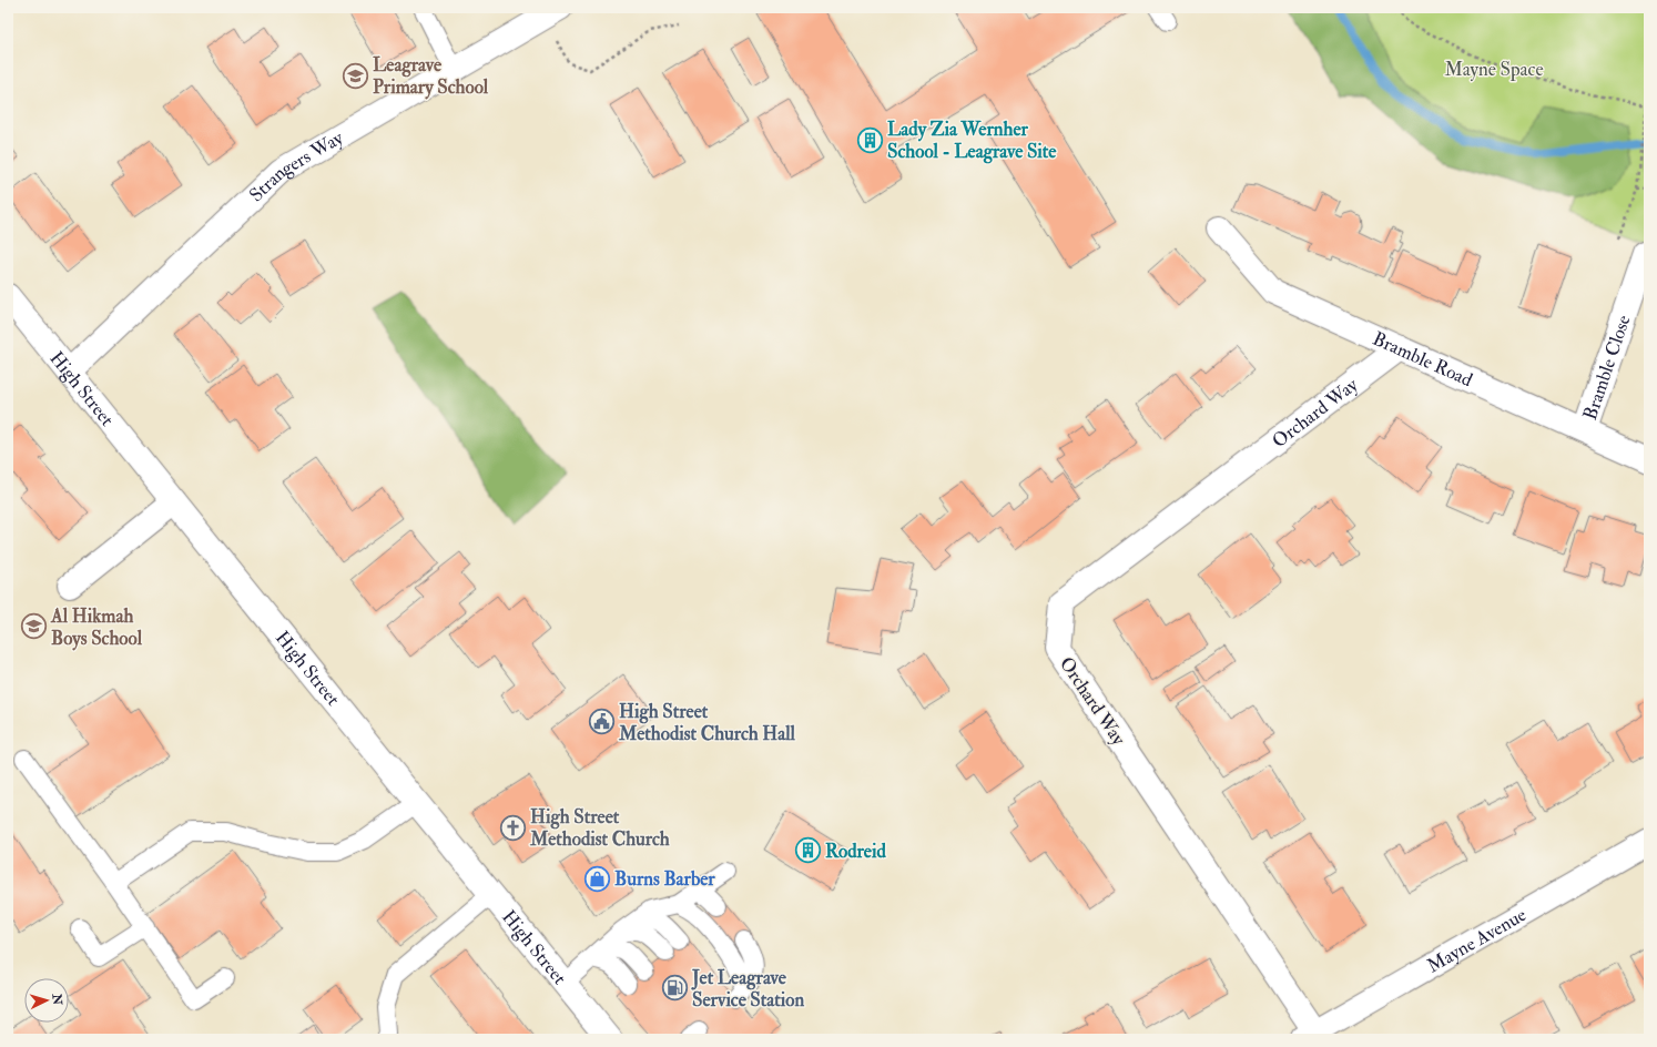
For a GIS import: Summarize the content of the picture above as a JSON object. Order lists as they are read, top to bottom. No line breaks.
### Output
{"streets":{"street":["Strangers Way","Bramble Road","Bramble Close","High Street","Orchard Way","Mayne Avenue"]},"crossings":[["Strangers Way","High Street"],["Bramble Road","Bramble Close"],["Bramble Road","Orchard Way"],["Orchard Way","Mayne Avenue"]],"parks":["Mayne Space"],"places":{"school or university":["Leagrave Primary School","Al Hikmah Boys School"],"building":["Lady Zia Wernher School - Leagrave Site","Rodreid"],"public building":["High Street Methodist Church Hall"],"church":["High Street Methodist Church"],"shop":["Burns Barber"],"fuel station":["Jet Leagrave Service Station"]},"north":"right"}
